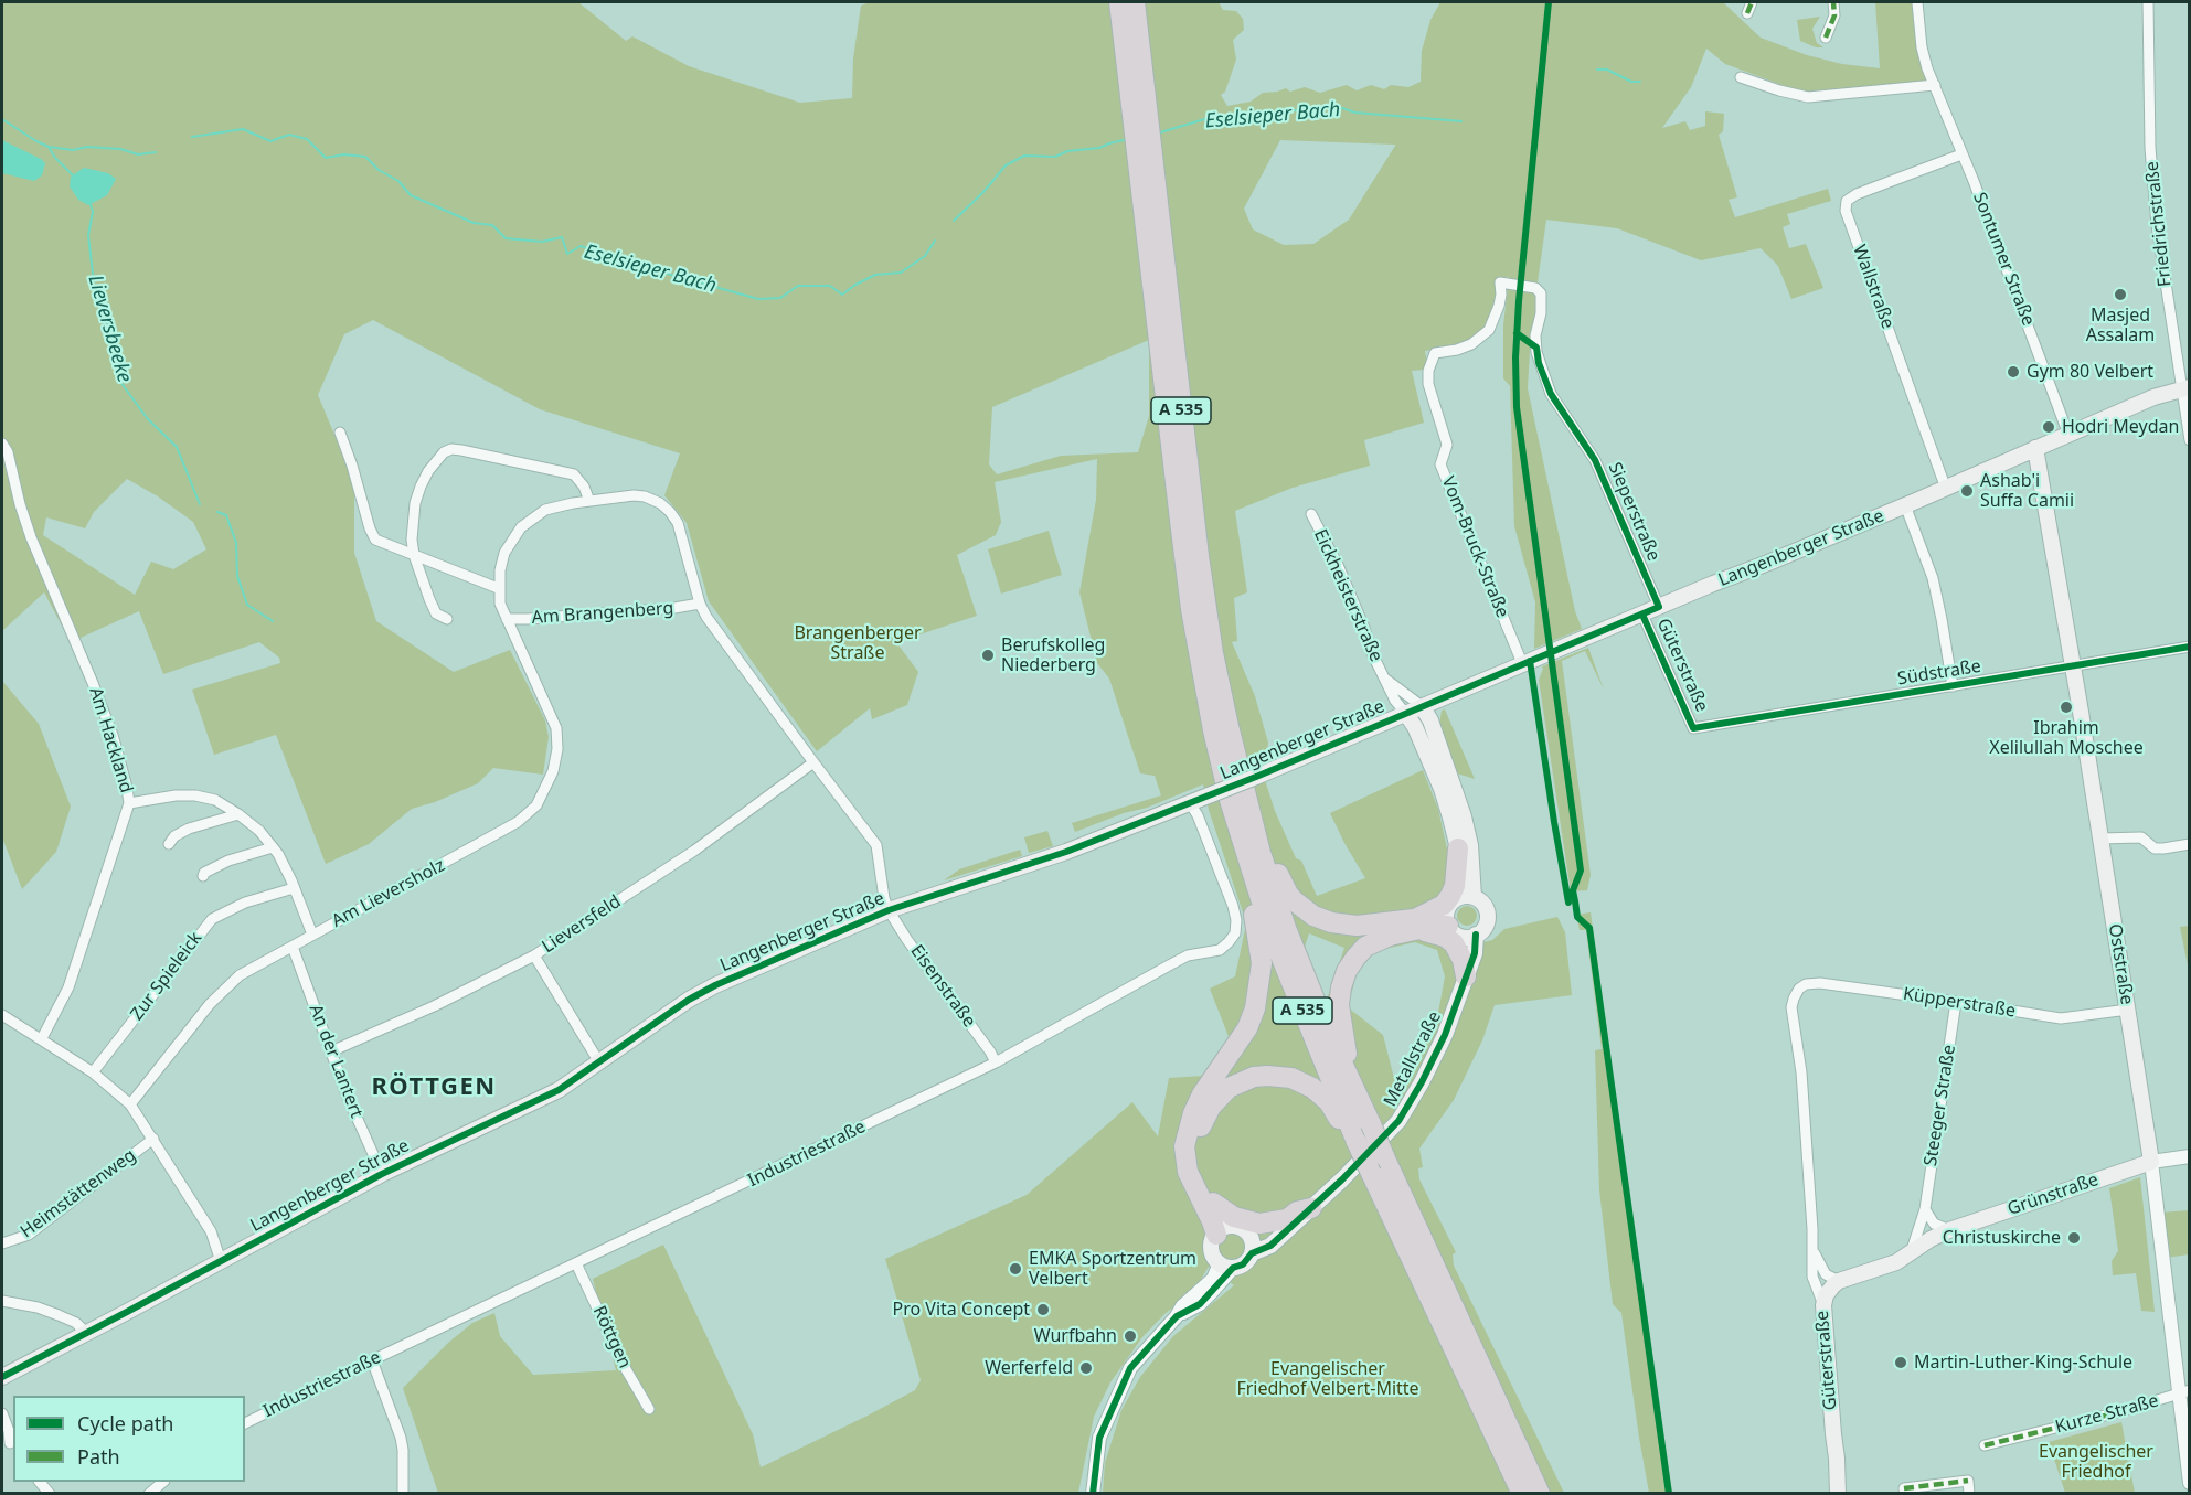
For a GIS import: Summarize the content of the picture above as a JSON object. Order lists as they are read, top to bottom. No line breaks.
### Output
{"streets":{"highway":["A 535"],"main road":["Langenberger Straße","Güterstraße","Oststraße","Metallstraße","Grünstraße"],"street":["Friedrichstraße","Sontumer Straße","Wallstraße","Sieperstraße","Vom-Bruck-Straße","Eickheisterstraße","Am Brangenberg","Südstraße","Am Hackland","Am Lieversholz","Lieversfeld","Zur Spieleick","Eisenstraße","Küpperstraße","An der Lantert","Steeger Straße","Industriestraße","Heimstättenweg","Röttgen","Kurze Straße"]},"crossings":[["Friedrichstraße","Langenberger Straße"],["Sontumer Straße","Wallstraße"],["Sontumer Straße","Langenberger Straße"],["Wallstraße","Langenberger Straße"],["Sieperstraße","Vom-Bruck-Straße"],["Sieperstraße","Langenberger Straße"],["Vom-Bruck-Straße","Langenberger Straße"],["Langenberger Straße","Eickheisterstraße"],["Langenberger Straße","Güterstraße"],["Langenberger Straße","Oststraße"],["Langenberger Straße","Eisenstraße"],["Langenberger Straße","An der Lantert"],["Langenberger Straße","Industriestraße"],["Am Brangenberg","Am Lieversholz"],["Güterstraße","Südstraße"],["Güterstraße","Küpperstraße"],["Güterstraße","Grünstraße"],["Südstraße","Oststraße"],["Am Lieversholz","An der Lantert"],["Lieversfeld","An der Lantert"],["Oststraße","Küpperstraße"],["Oststraße","Grünstraße"],["Oststraße","Kurze Straße"],["Eisenstraße","Industriestraße"],["Küpperstraße","Steeger Straße"],["Steeger Straße","Grünstraße"],["Industriestraße","Röttgen"]],"districts":["RÖTTGEN"],"water":["Eselsieper Bach","Lieversbeeke"],"parks":["Brangenberger Straße","Evangelischer Friedhof Velbert-Mitte","Evangelischer Friedhof"],"places":["Masjed Assalam","Gym 80 Velbert","Hodri Meydan","Ashab'i Suffa Camii","Berufskolleg Niederberg","Ibrahim Xelilullah Moschee","Christuskirche","EMKA Sportzentrum Velbert","Pro Vita Concept","Wurfbahn","Martin-Luther-King-Schule","Werferfeld"],"legend":["Cycle path","Path"]}
